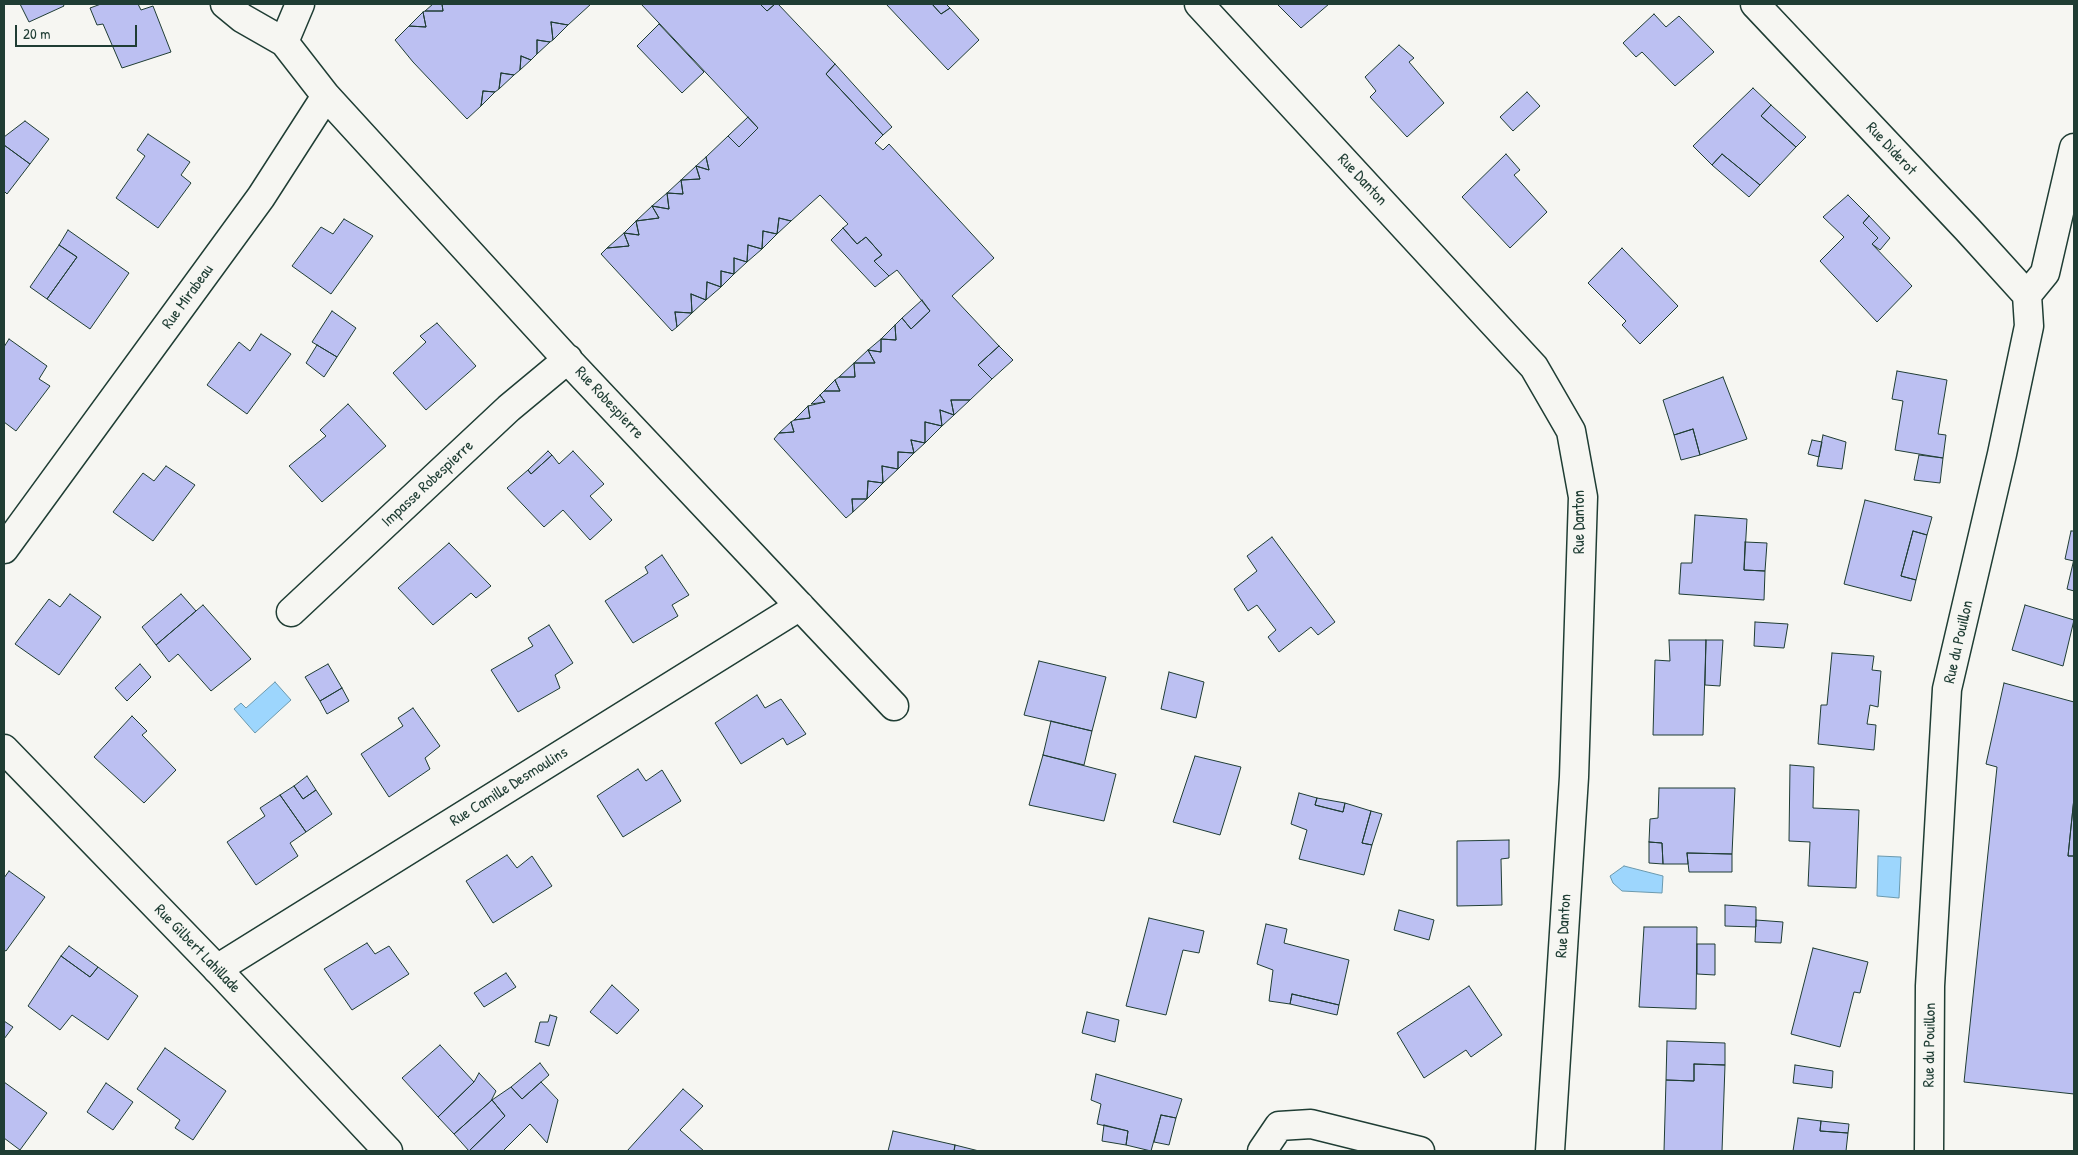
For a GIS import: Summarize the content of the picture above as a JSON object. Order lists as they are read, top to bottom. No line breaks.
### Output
{"streets":{"street":["Rue Diderot","Rue Danton","Rue Mirabeau","Rue Robespierre","Impasse Robespierre","Rue du Pouillon","Rue Camille Desmoulins","Rue Gilbert Lahillade"]},"crossings":[["Rue Diderot","Rue du Pouillon"],["Rue Mirabeau","Rue Robespierre"],["Rue Robespierre","Impasse Robespierre"],["Rue Robespierre","Rue Camille Desmoulins"],["Rue Camille Desmoulins","Rue Gilbert Lahillade"]],"scale_bar":"20 m"}
